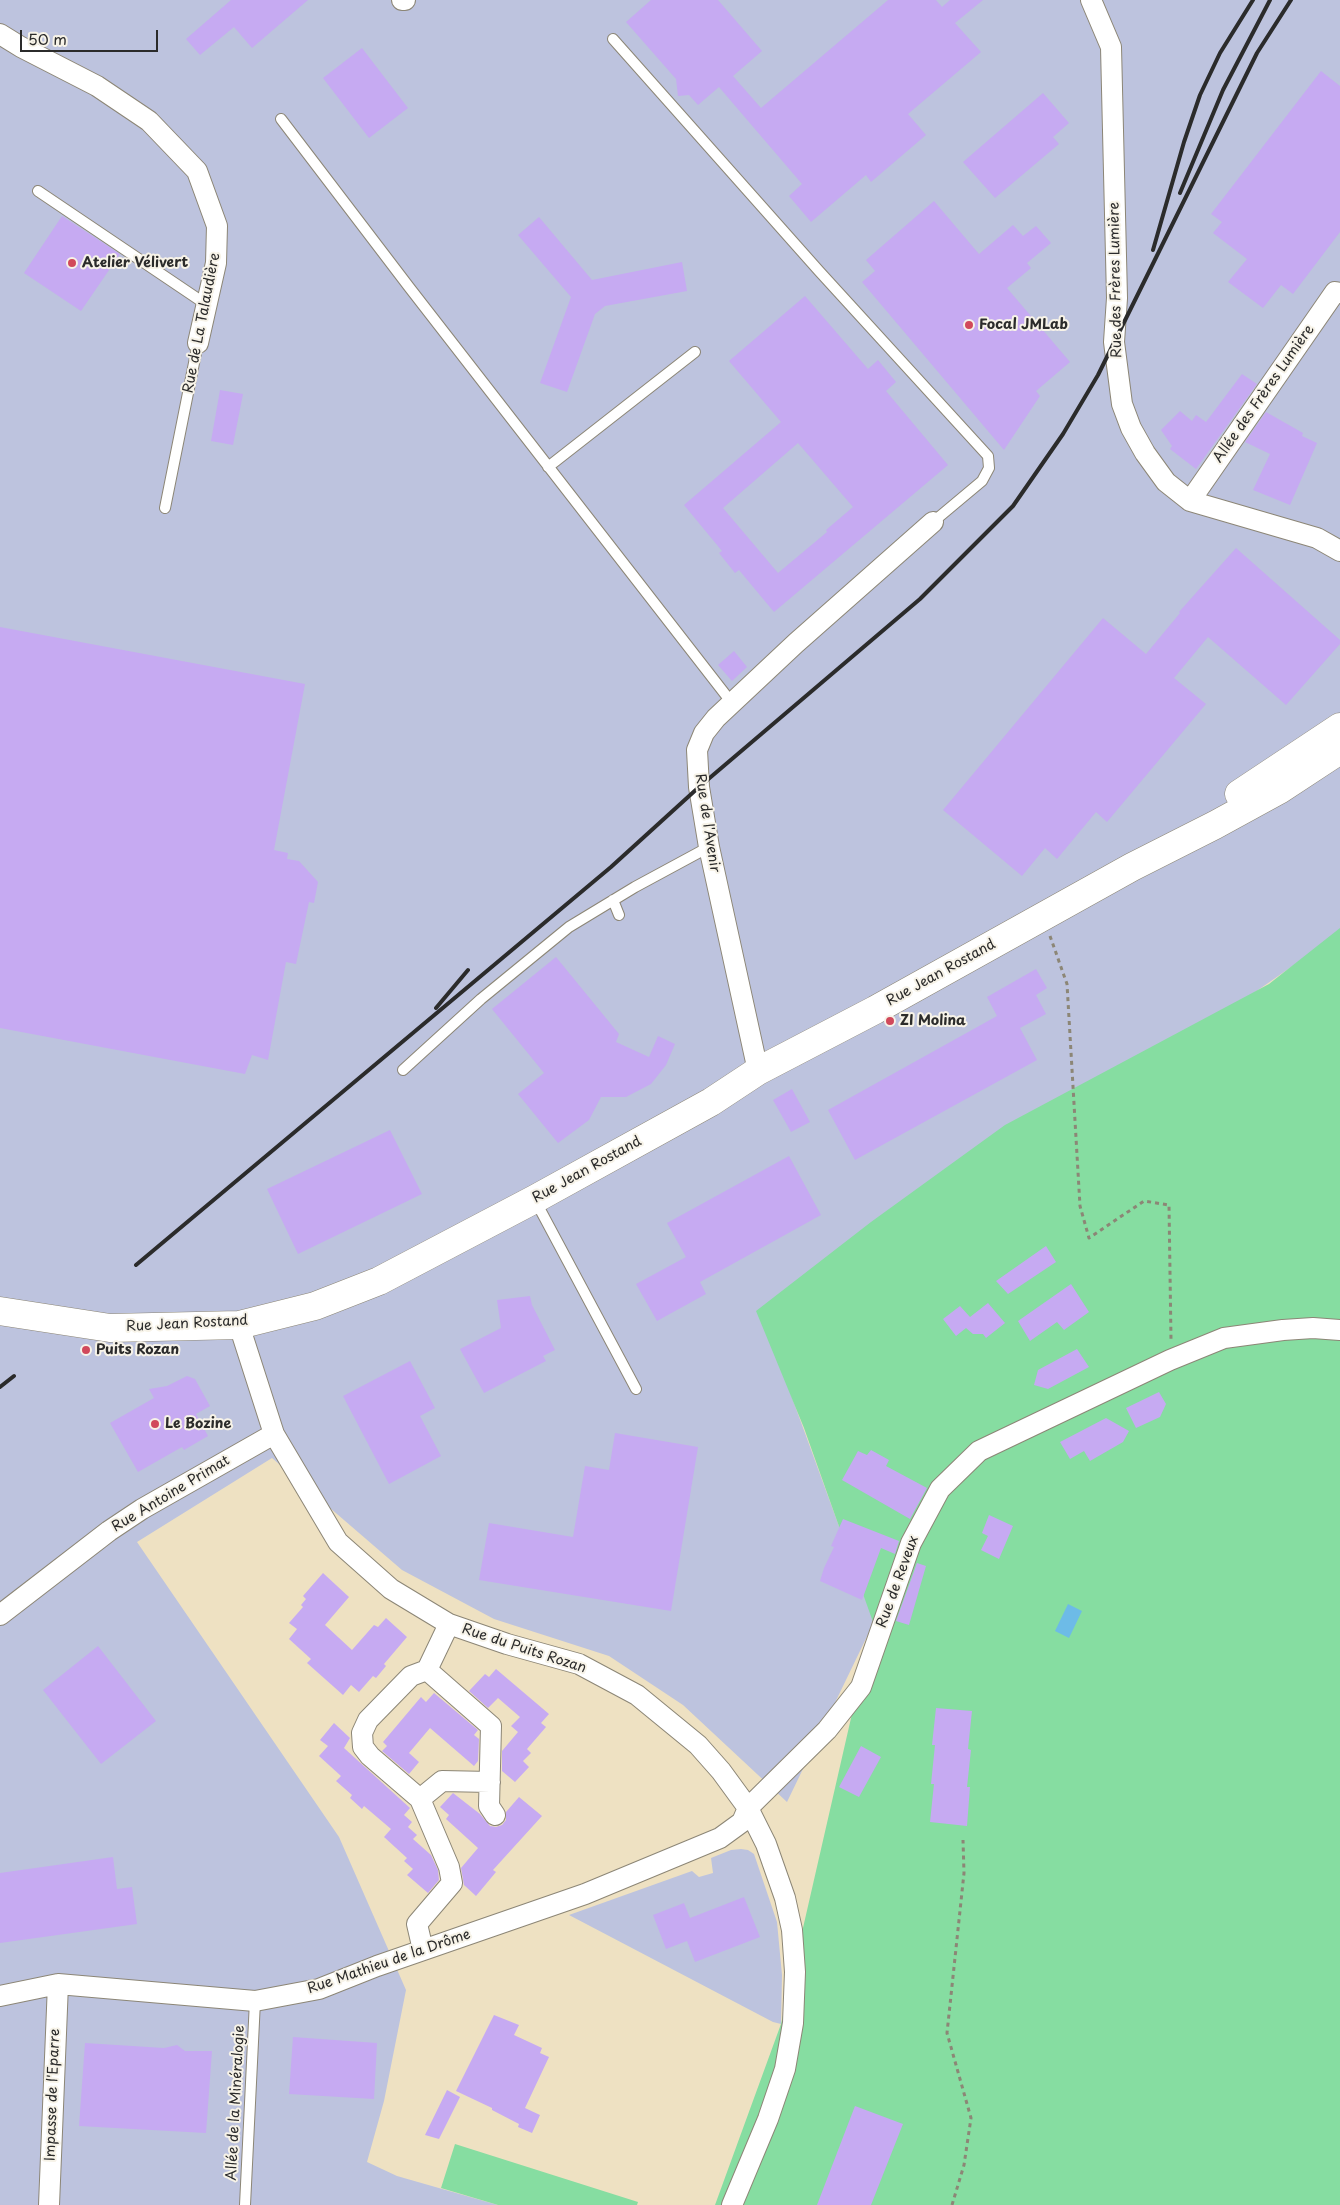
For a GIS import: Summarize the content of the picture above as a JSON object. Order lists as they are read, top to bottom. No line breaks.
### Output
{"streets":{"main road":["Rue Jean Rostand"],"street":["Rue des Frères Lumière","Rue de La Talaudière","Allée des Frères Lumière","Rue de l'Avenir","Rue Antoine Primat","Rue de Reveux","Rue du Puits Rozan","Rue Mathieu de la Drôme","Impasse de l'Eparre"],"lane":["Allée de la Minéralogie"]},"crossings":[["Rue des Frères Lumière","Allée des Frères Lumière"],["Rue de l'Avenir","Rue Jean Rostand"],["Rue Jean Rostand","Rue du Puits Rozan"],["Rue Antoine Primat","Rue du Puits Rozan"],["Rue de Reveux","Rue du Puits Rozan"],["Rue de Reveux","Rue Mathieu de la Drôme"],["Rue du Puits Rozan","Rue Mathieu de la Drôme"],["Rue Mathieu de la Drôme","Impasse de l'Eparre"],["Rue Mathieu de la Drôme","Allée de la Minéralogie"]],"places":["Atelier Vélivert","Focal JMLab","ZI Molina","Puits Rozan","Le Bozine"],"scale_bar":"50 m"}
